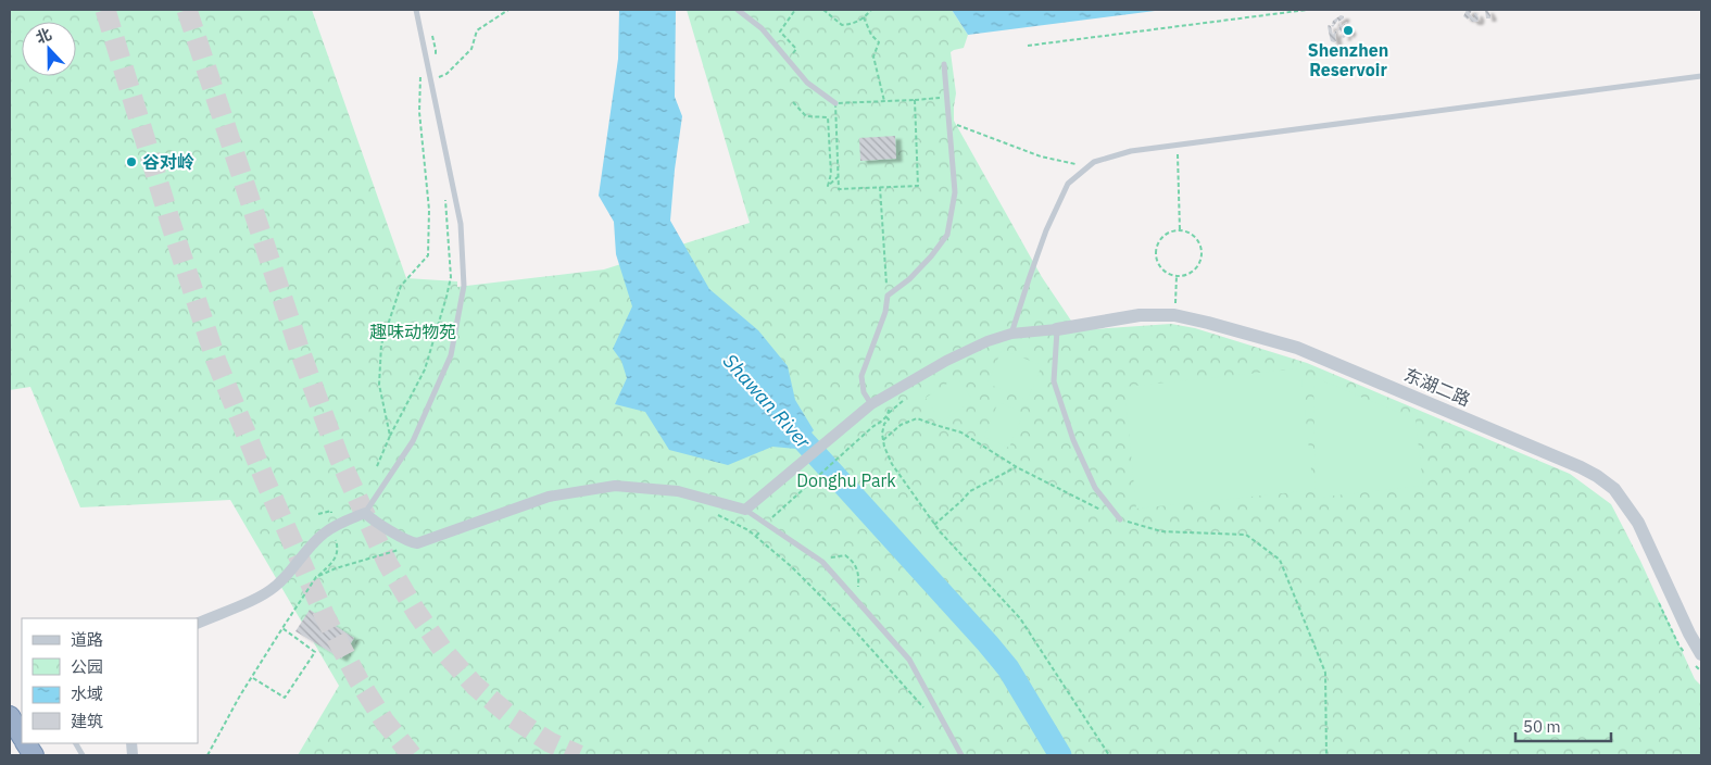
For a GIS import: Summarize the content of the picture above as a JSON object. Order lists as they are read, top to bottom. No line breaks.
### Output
{"streets":{"street":["东湖二路"]},"water":["Shawan River"],"parks":["趣味动物苑","Donghu Park"],"places":["Shenzhen Reservoir","谷对岭"],"legend":["道路","公园","水域","建筑"],"scale_bar":"50 m","north":"top"}
